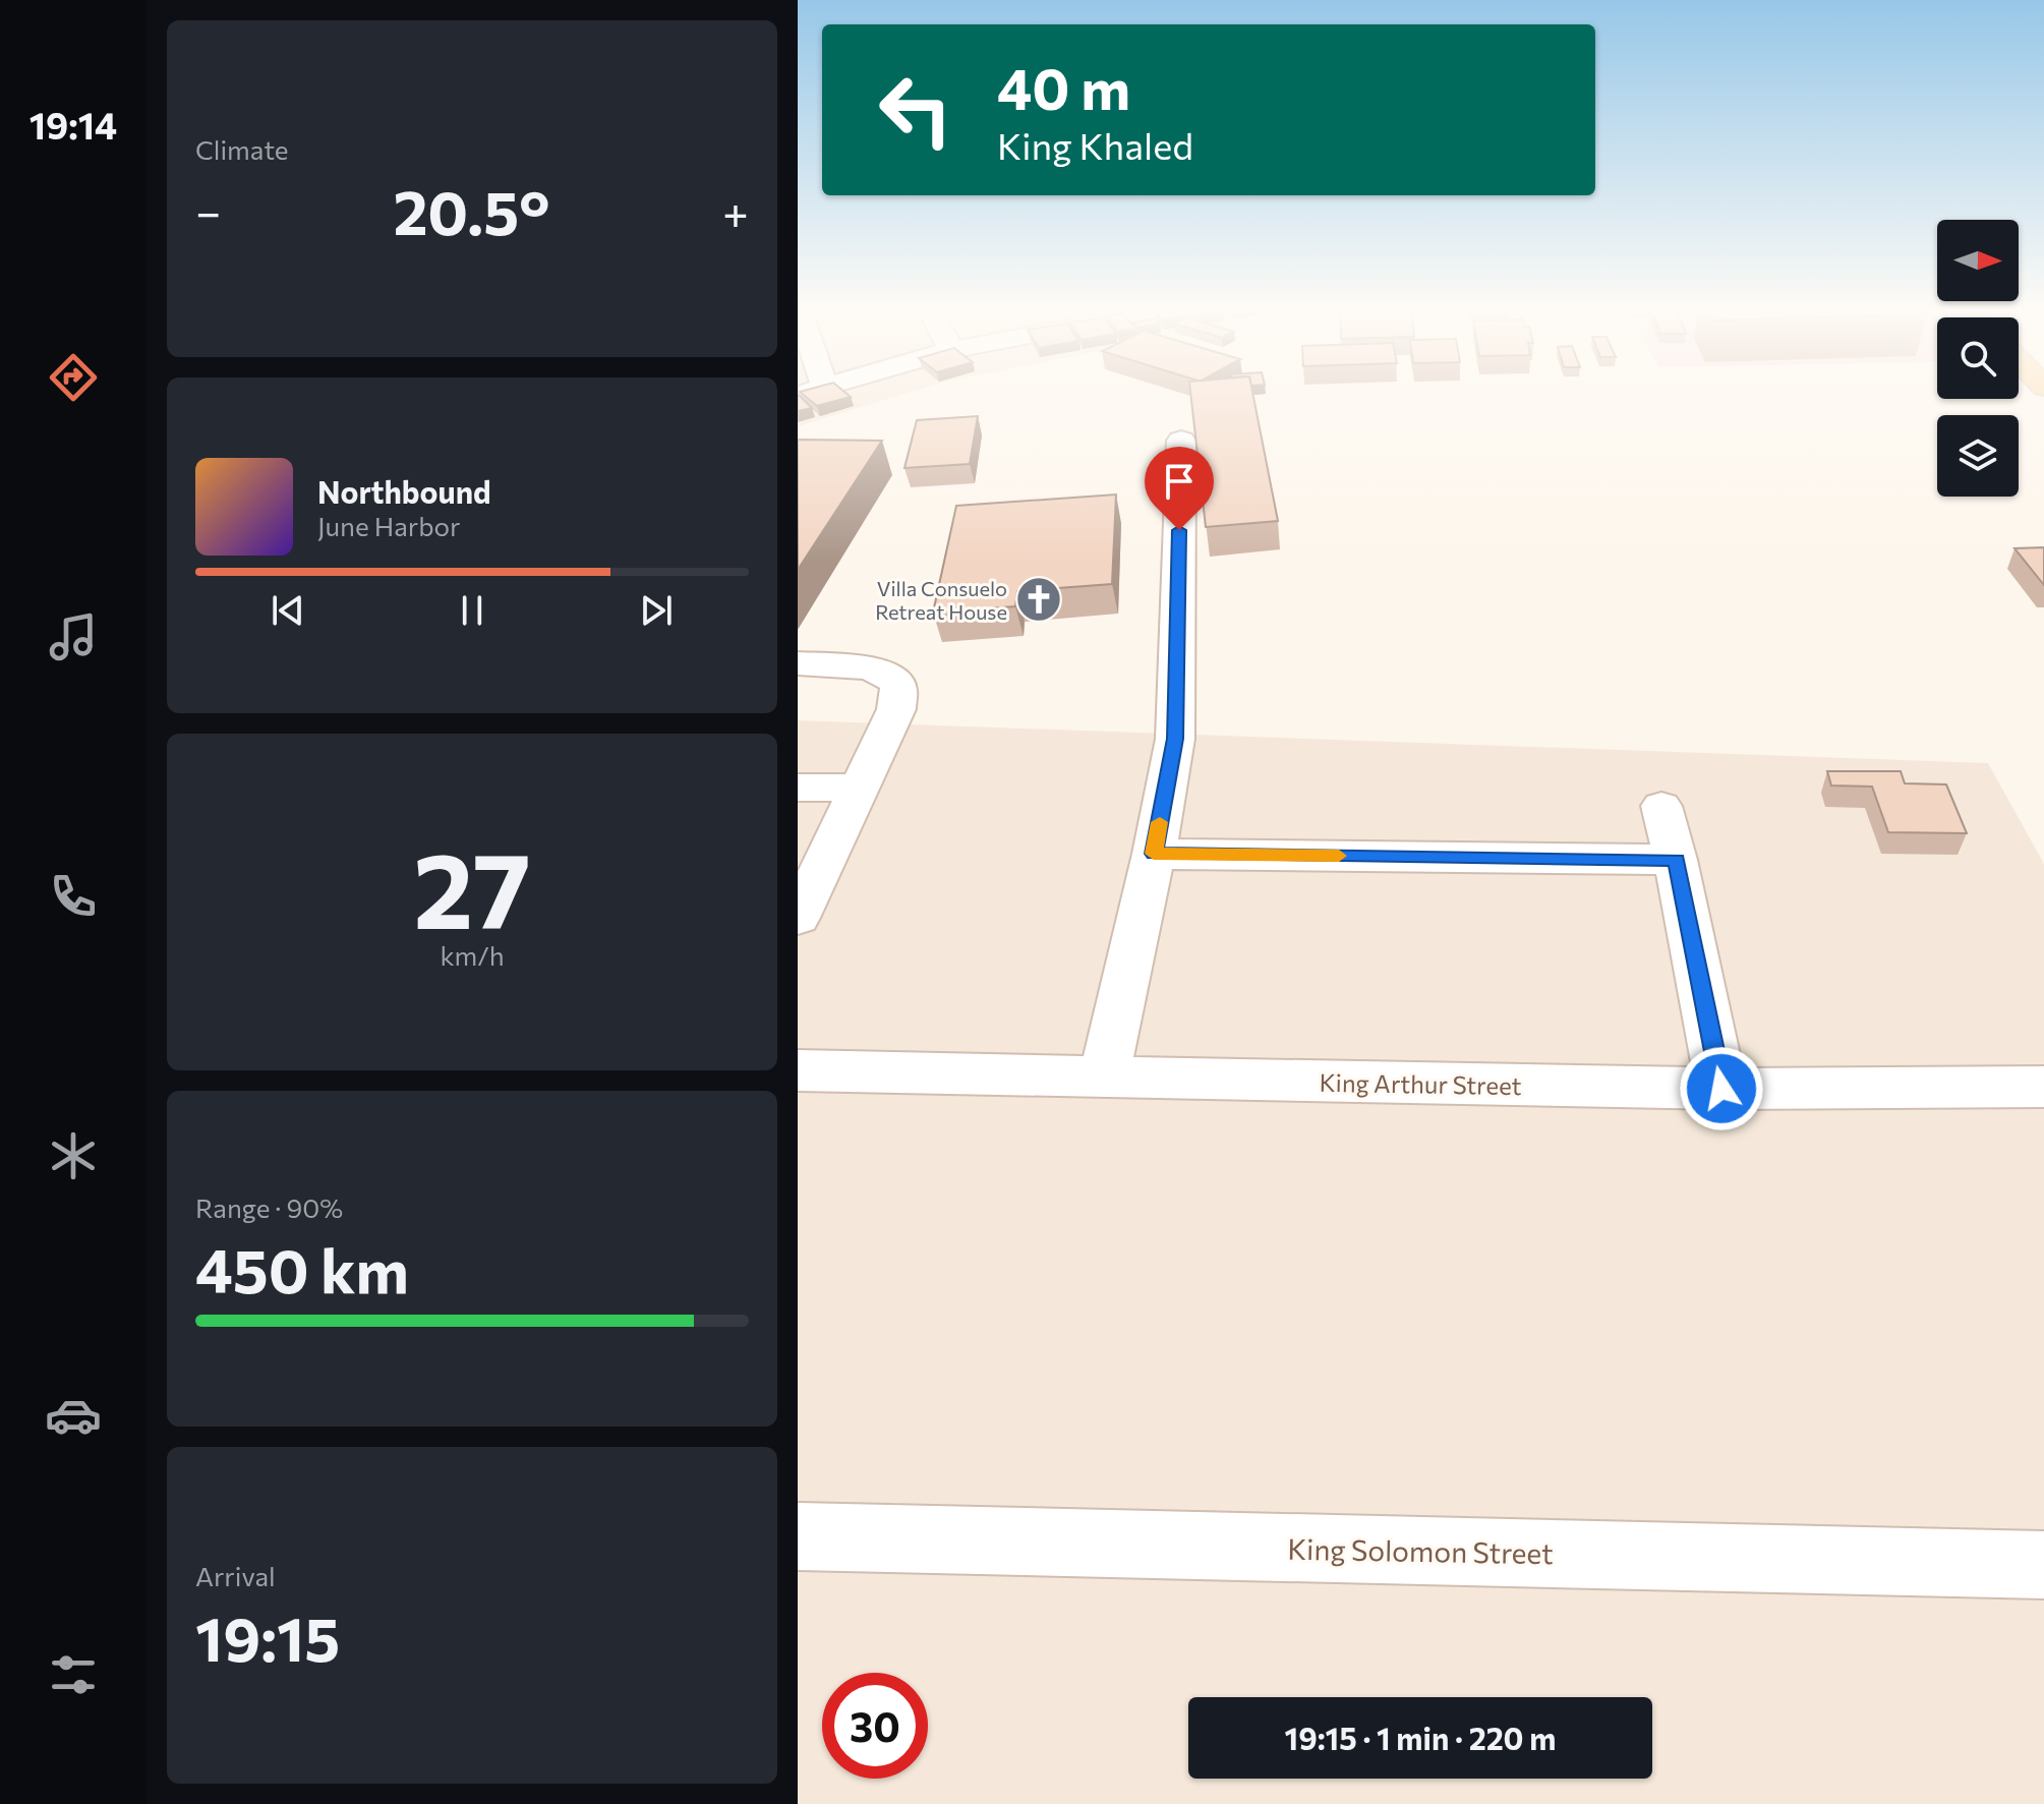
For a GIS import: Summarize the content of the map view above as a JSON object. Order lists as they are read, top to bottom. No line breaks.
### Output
{"streets":{"street":["King Arthur Street","King Solomon Street"]},"places":{"church":["Villa Consuelo Retreat House"]},"north":"right","page":{"tabs":"19:14","tile":["Climate",["27","km/h"],["Range · 90%","450 km"],["Arrival","19:15"]],"turn":["40 m","King Khaled"],"heat":["−","20.5°","+"],"song":["Northbound","June Harbor"],"limit":"30","trip":"19:15 · 1 min · 220 m"}}
